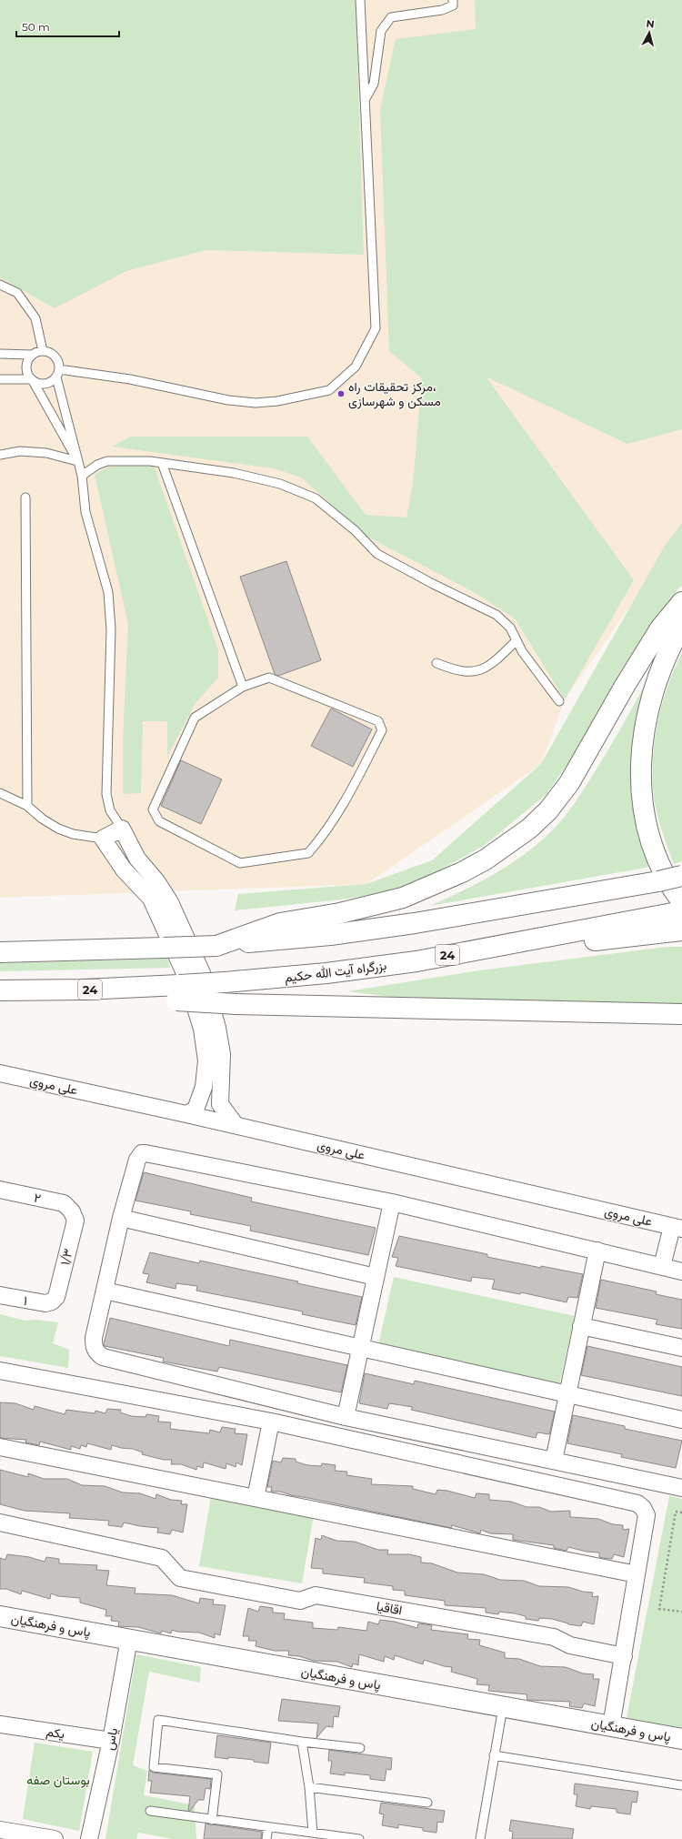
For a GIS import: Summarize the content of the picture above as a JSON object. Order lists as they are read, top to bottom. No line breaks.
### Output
{"streets":{"main road":["24","بزرگراه آیت الله حکیم","پاس و فرهنگیان"],"street":["علی مروی","۲","۱/۳","۱","اقاقیا","یکم","یاس"]},"crossings":[["۲","۱/۳"],["۱/۳","۱"],["پاس و فرهنگیان","یاس"],["یکم","یاس"]],"parks":["بوستان صفه"],"places":["مرکز تحقیقات راه، مسکن و شهرسازی"],"scale_bar":"50 m","north":"top"}
